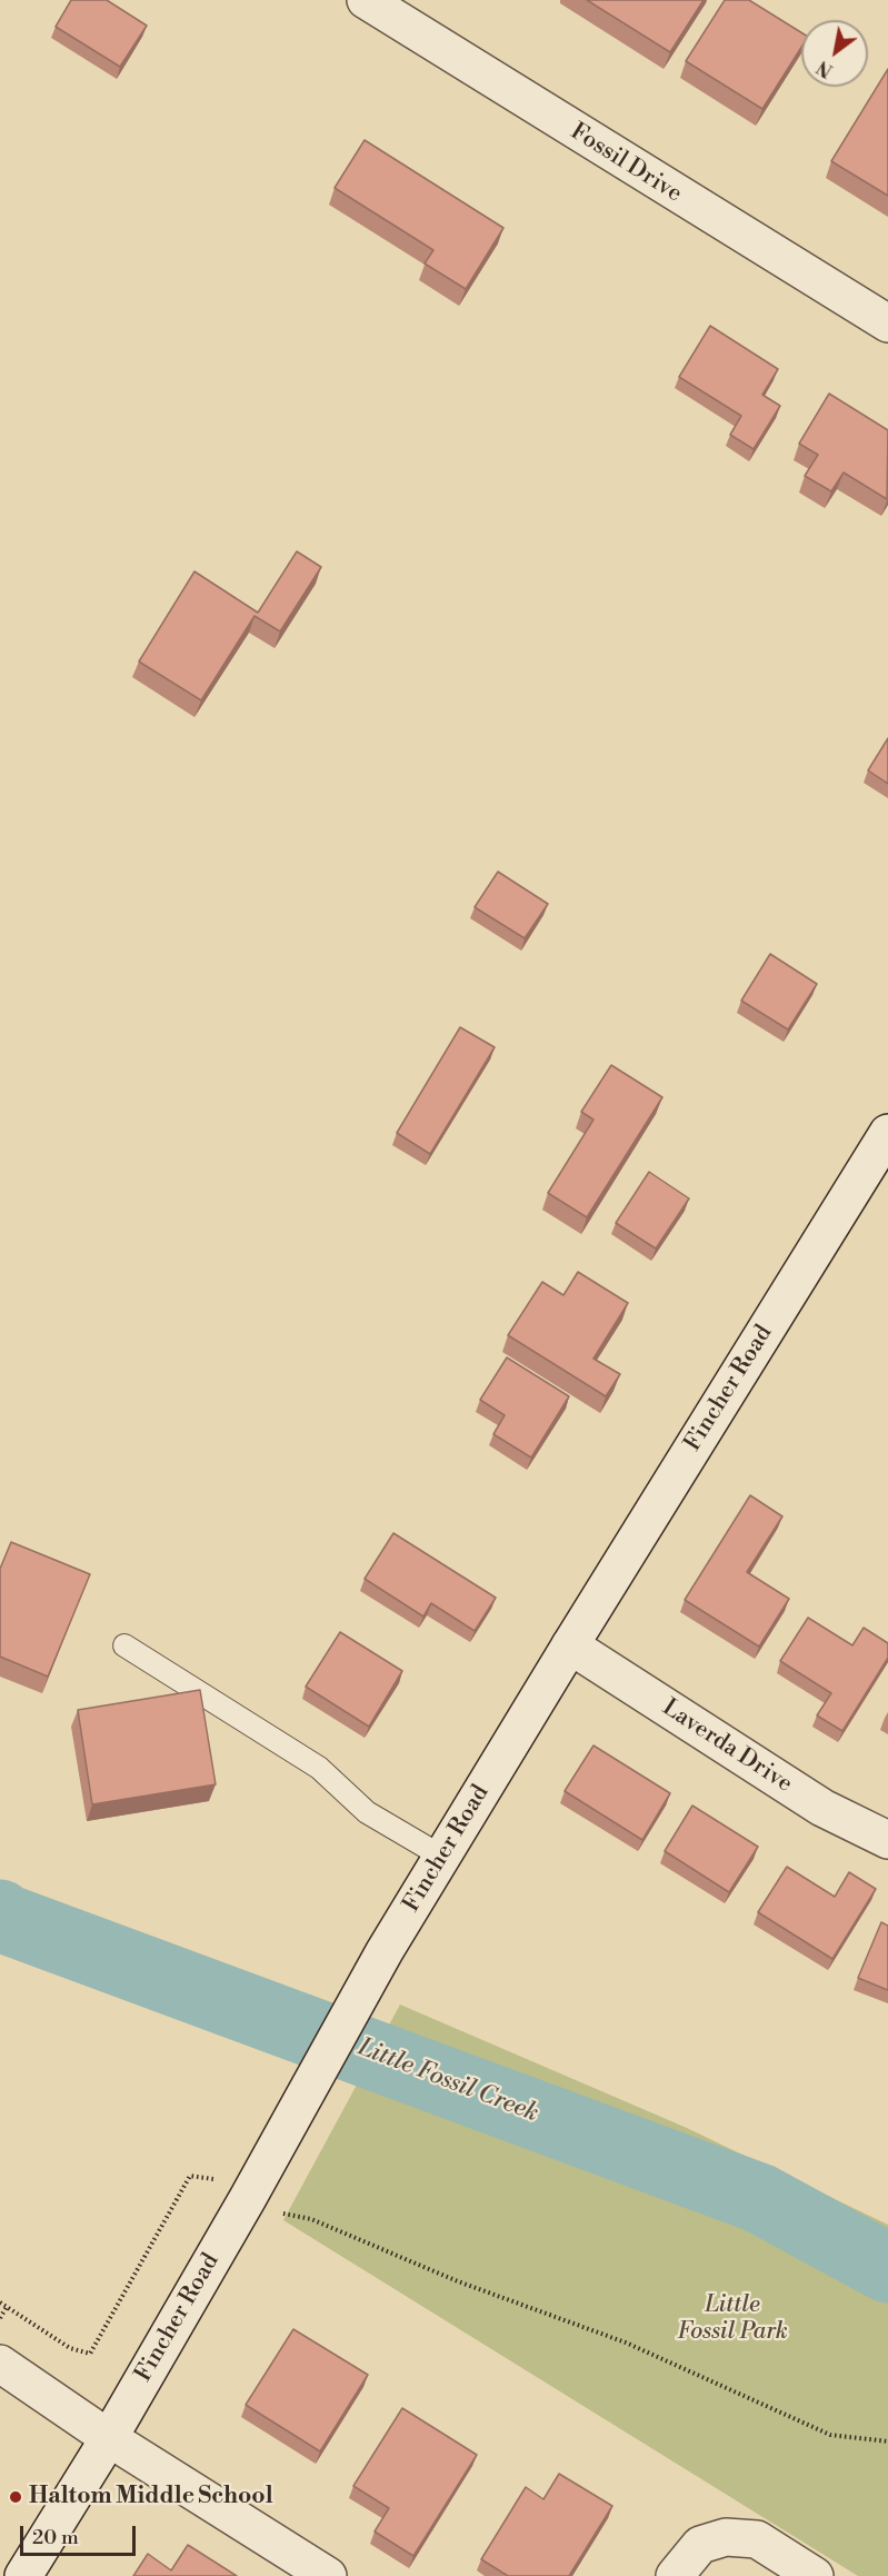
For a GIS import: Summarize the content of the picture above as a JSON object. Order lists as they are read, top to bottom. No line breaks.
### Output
{"streets":{"street":["Fossil Drive","Fincher Road","Laverda Drive"]},"crossings":[["Fincher Road","Laverda Drive"]],"water":["Little Fossil Creek"],"parks":["Little Fossil Park"],"places":["Haltom Middle School"],"scale_bar":"20 m","north":"bottom left"}
